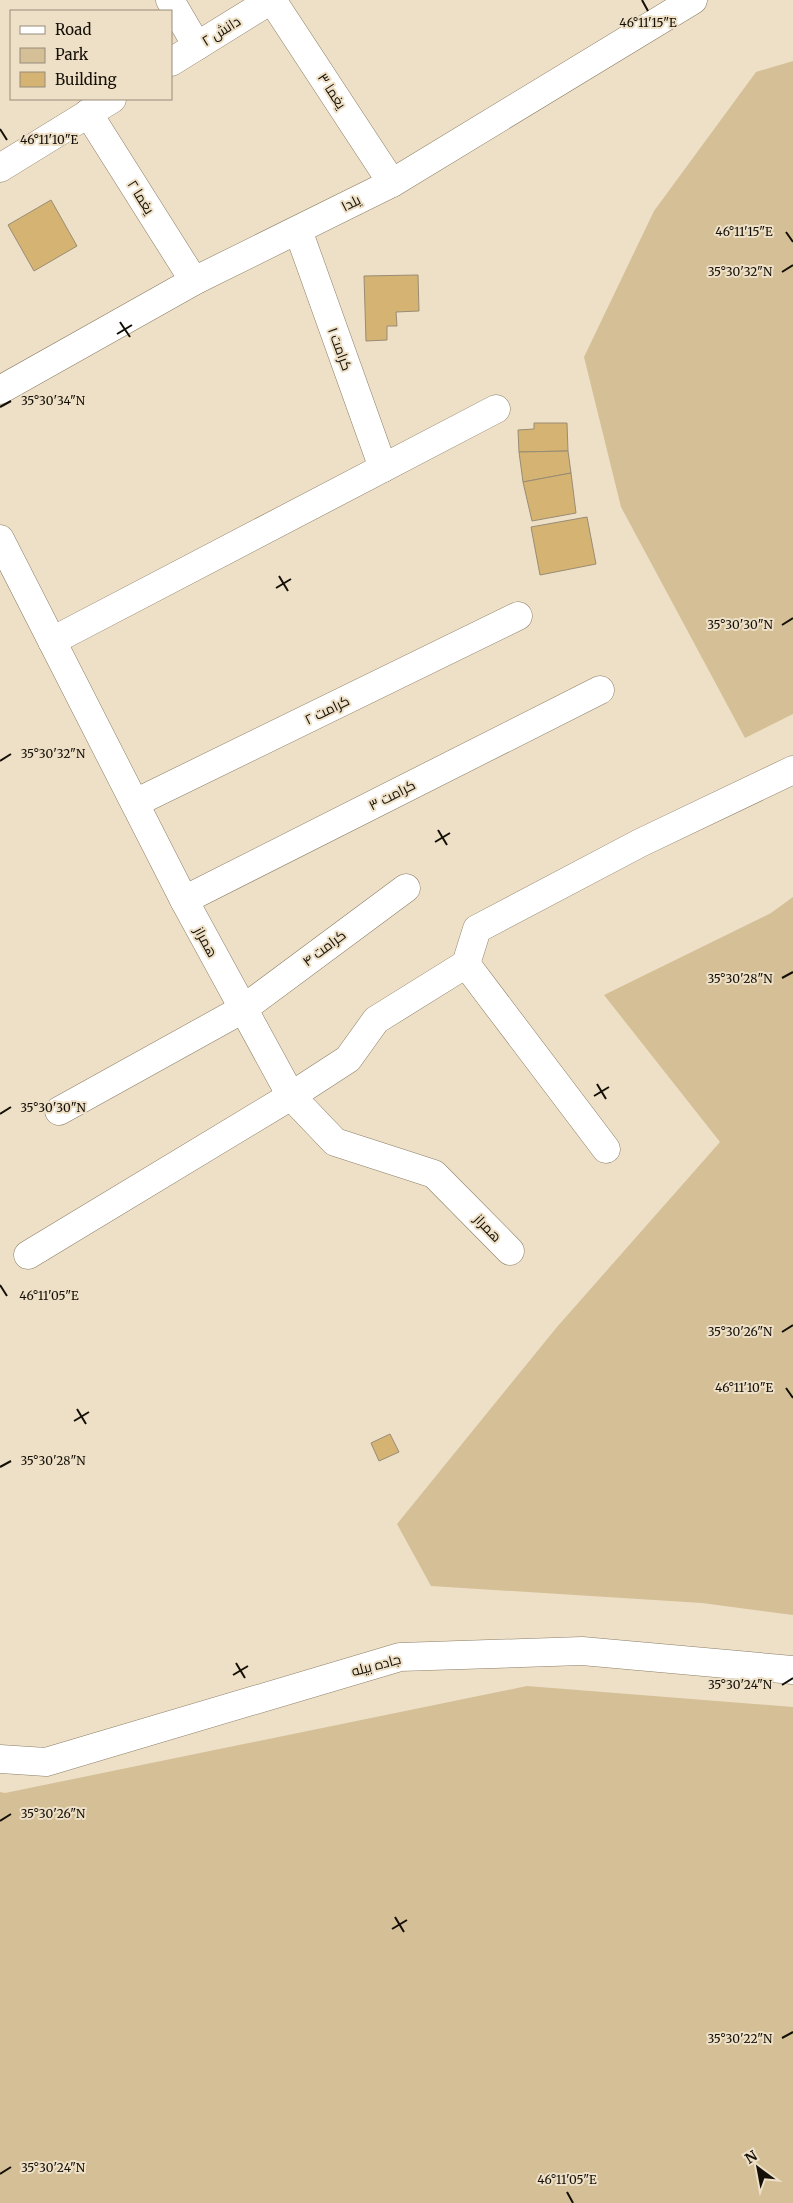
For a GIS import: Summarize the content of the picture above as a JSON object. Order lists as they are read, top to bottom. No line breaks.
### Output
{"streets":{"street":["دانش ۲","یغما ۳","یغما ۲","یلدا","کرامت ۱","کرامت ۲","کرامت ۳","همراز","کرامت ۴","جاده بیله"]},"crossings":[["دانش ۲","یغما ۳"],["یغما ۳","یلدا"],["یغما ۲","یلدا"],["یلدا","کرامت ۱"],["کرامت ۲","همراز"],["کرامت ۳","همراز"],["همراز","کرامت ۴"]],"legend":["Road","Park","Building"],"north":"top left","coordinates":["46°11'15\"E","46°11'10\"E","35°30'32\"N","35°30'34\"N","35°30'30\"N","35°30'28\"N","46°11'05\"E","35°30'26\"N","35°30'24\"N","35°30'22\"N"]}
